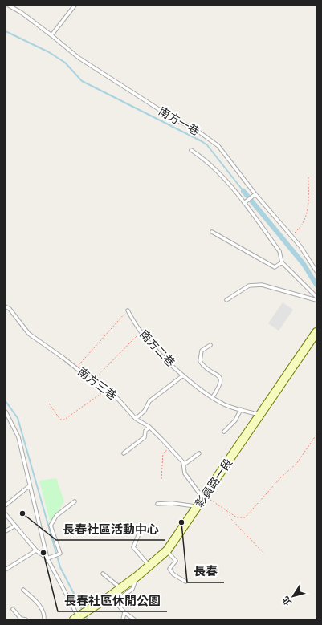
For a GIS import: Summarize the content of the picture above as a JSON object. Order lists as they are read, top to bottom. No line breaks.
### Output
{"streets":{"main road":["彰員路一段"],"lane":["南方一巷","南方二巷","南方三巷"]},"crossings":[["南方二巷","彰員路一段"],["南方三巷","彰員路一段"]],"places":["長春社區活動中心","長春","長春社區休閒公園"],"north":"bottom left"}
